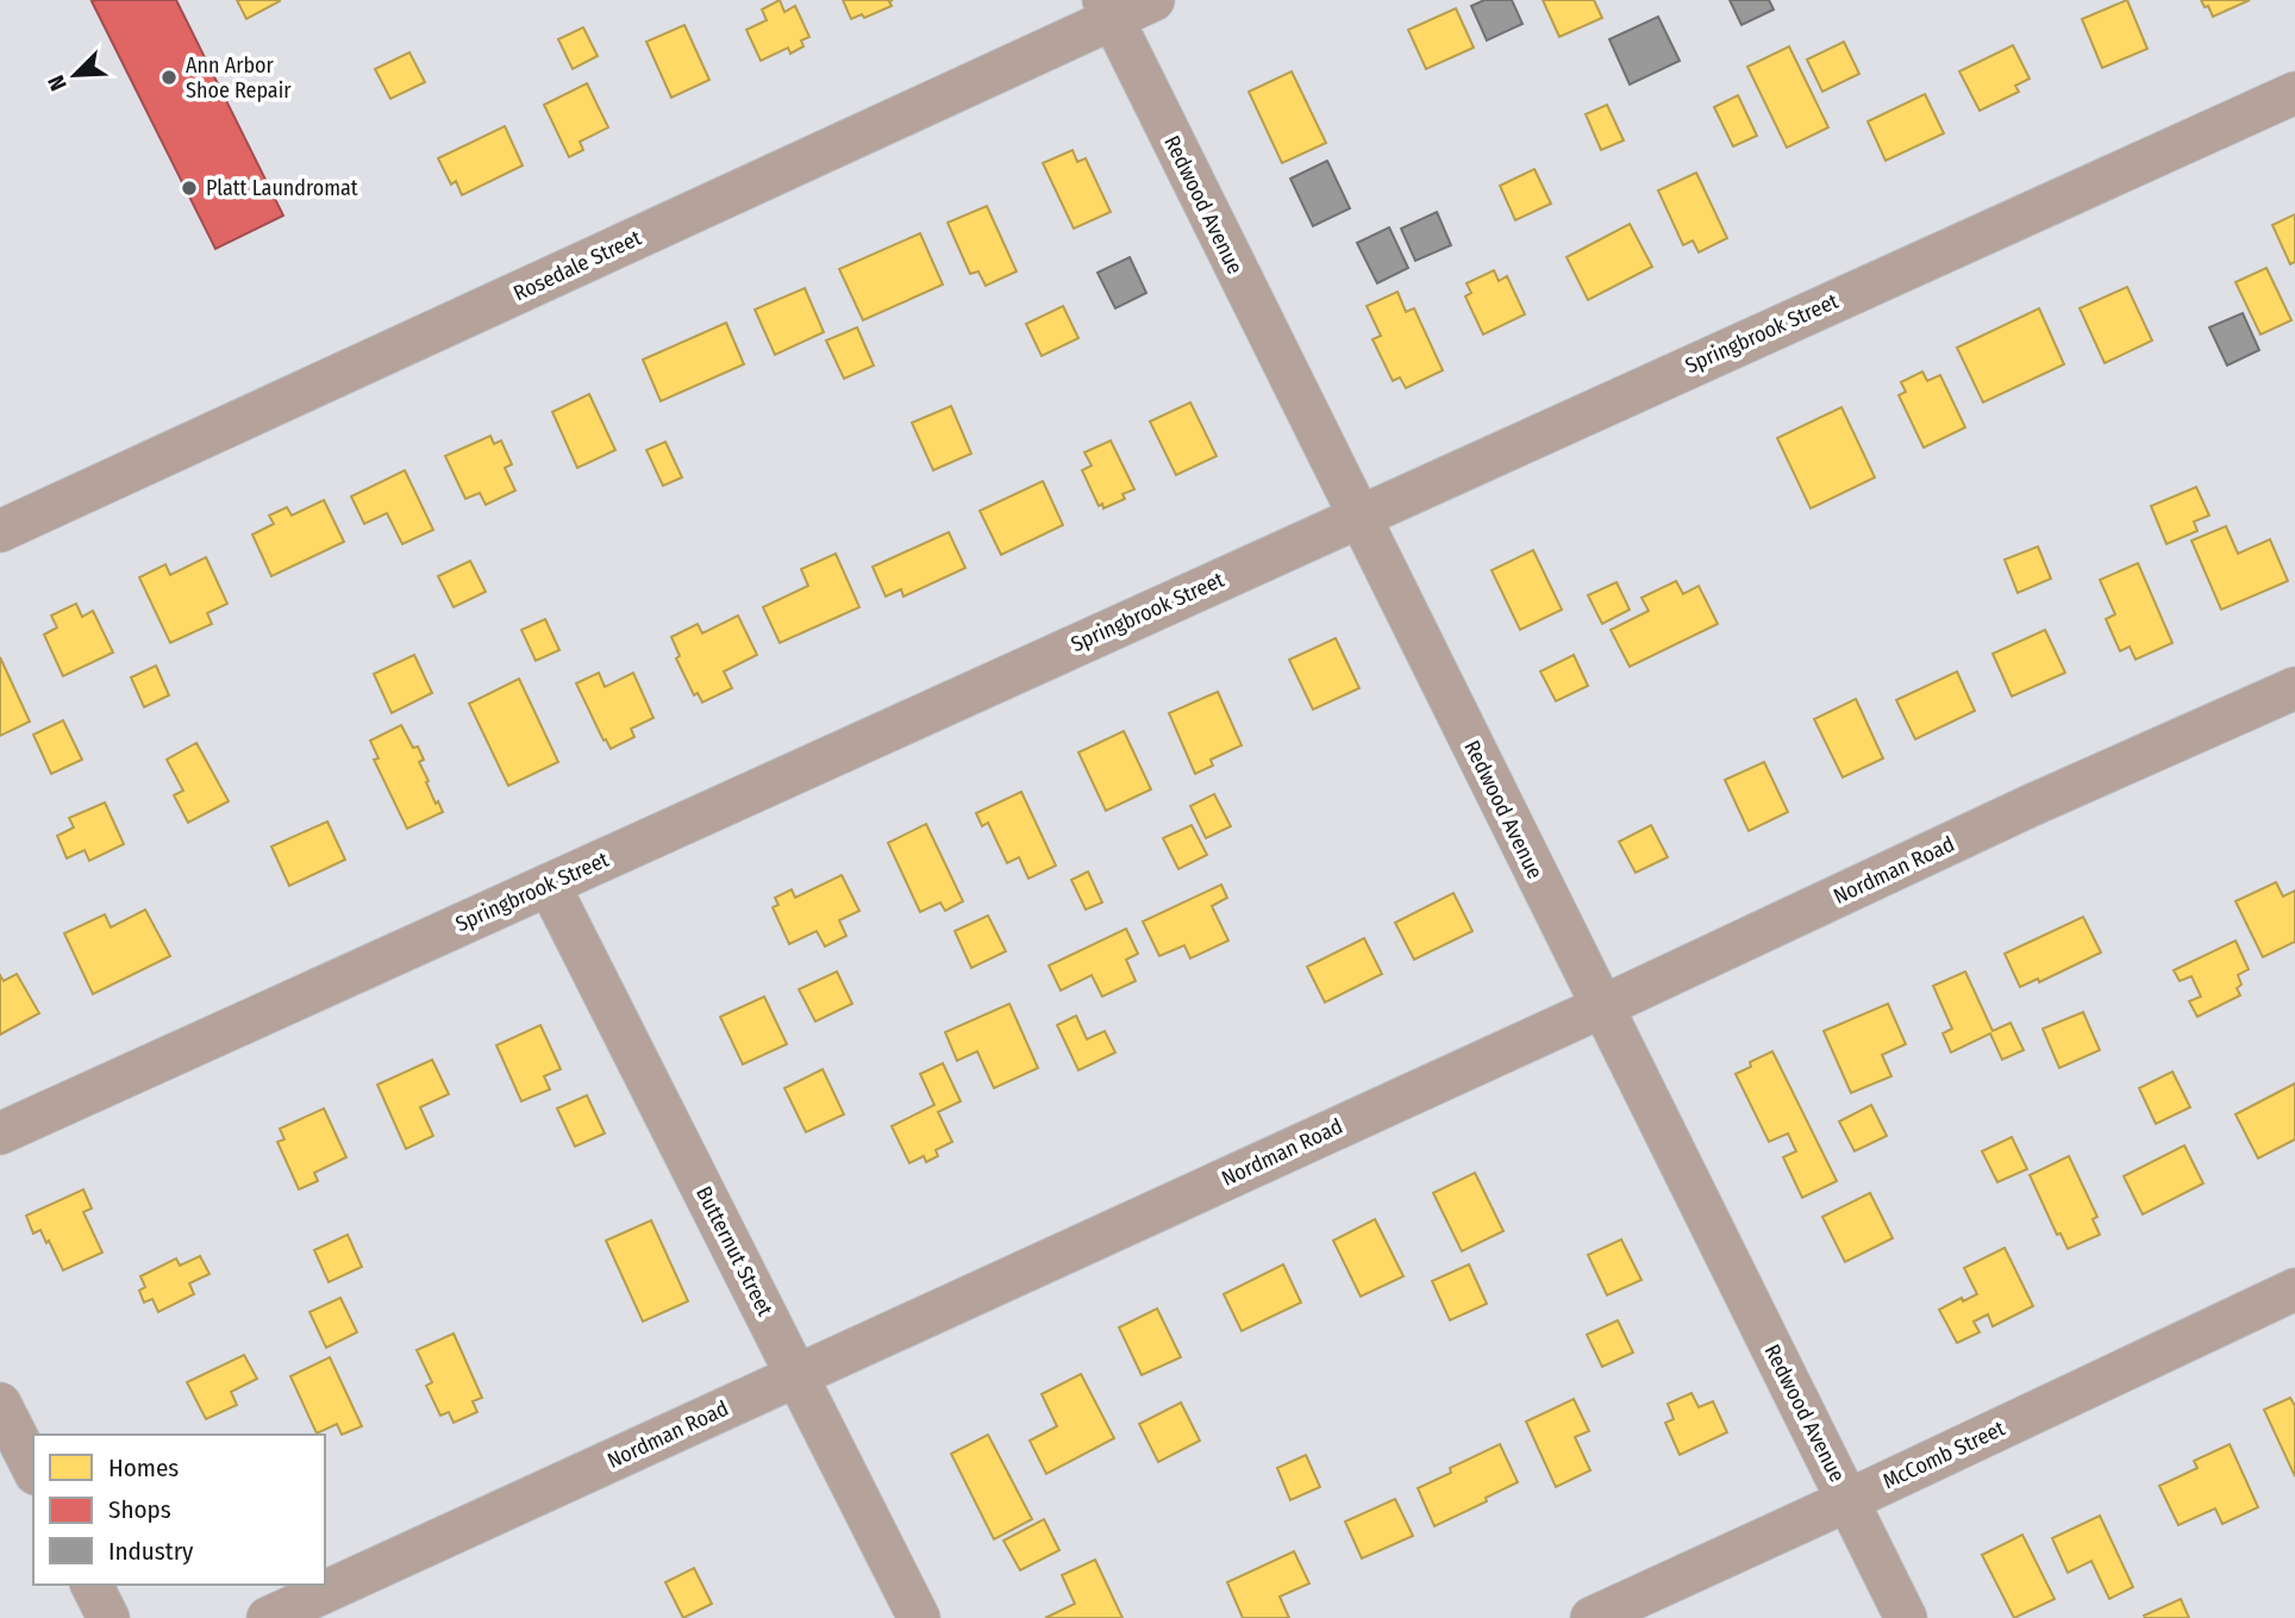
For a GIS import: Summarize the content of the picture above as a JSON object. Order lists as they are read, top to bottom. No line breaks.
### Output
{"streets":{"street":["Redwood Avenue","Rosedale Street","Springbrook Street","Nordman Road","Butternut Street","McComb Street"]},"crossings":[["Redwood Avenue","Rosedale Street"],["Redwood Avenue","Springbrook Street"],["Redwood Avenue","Nordman Road"],["Redwood Avenue","McComb Street"],["Springbrook Street","Butternut Street"],["Nordman Road","Butternut Street"]],"places":["Ann Arbor Shoe Repair","Platt Laundromat"],"legend":["Homes","Shops","Industry"],"north":"bottom left"}
